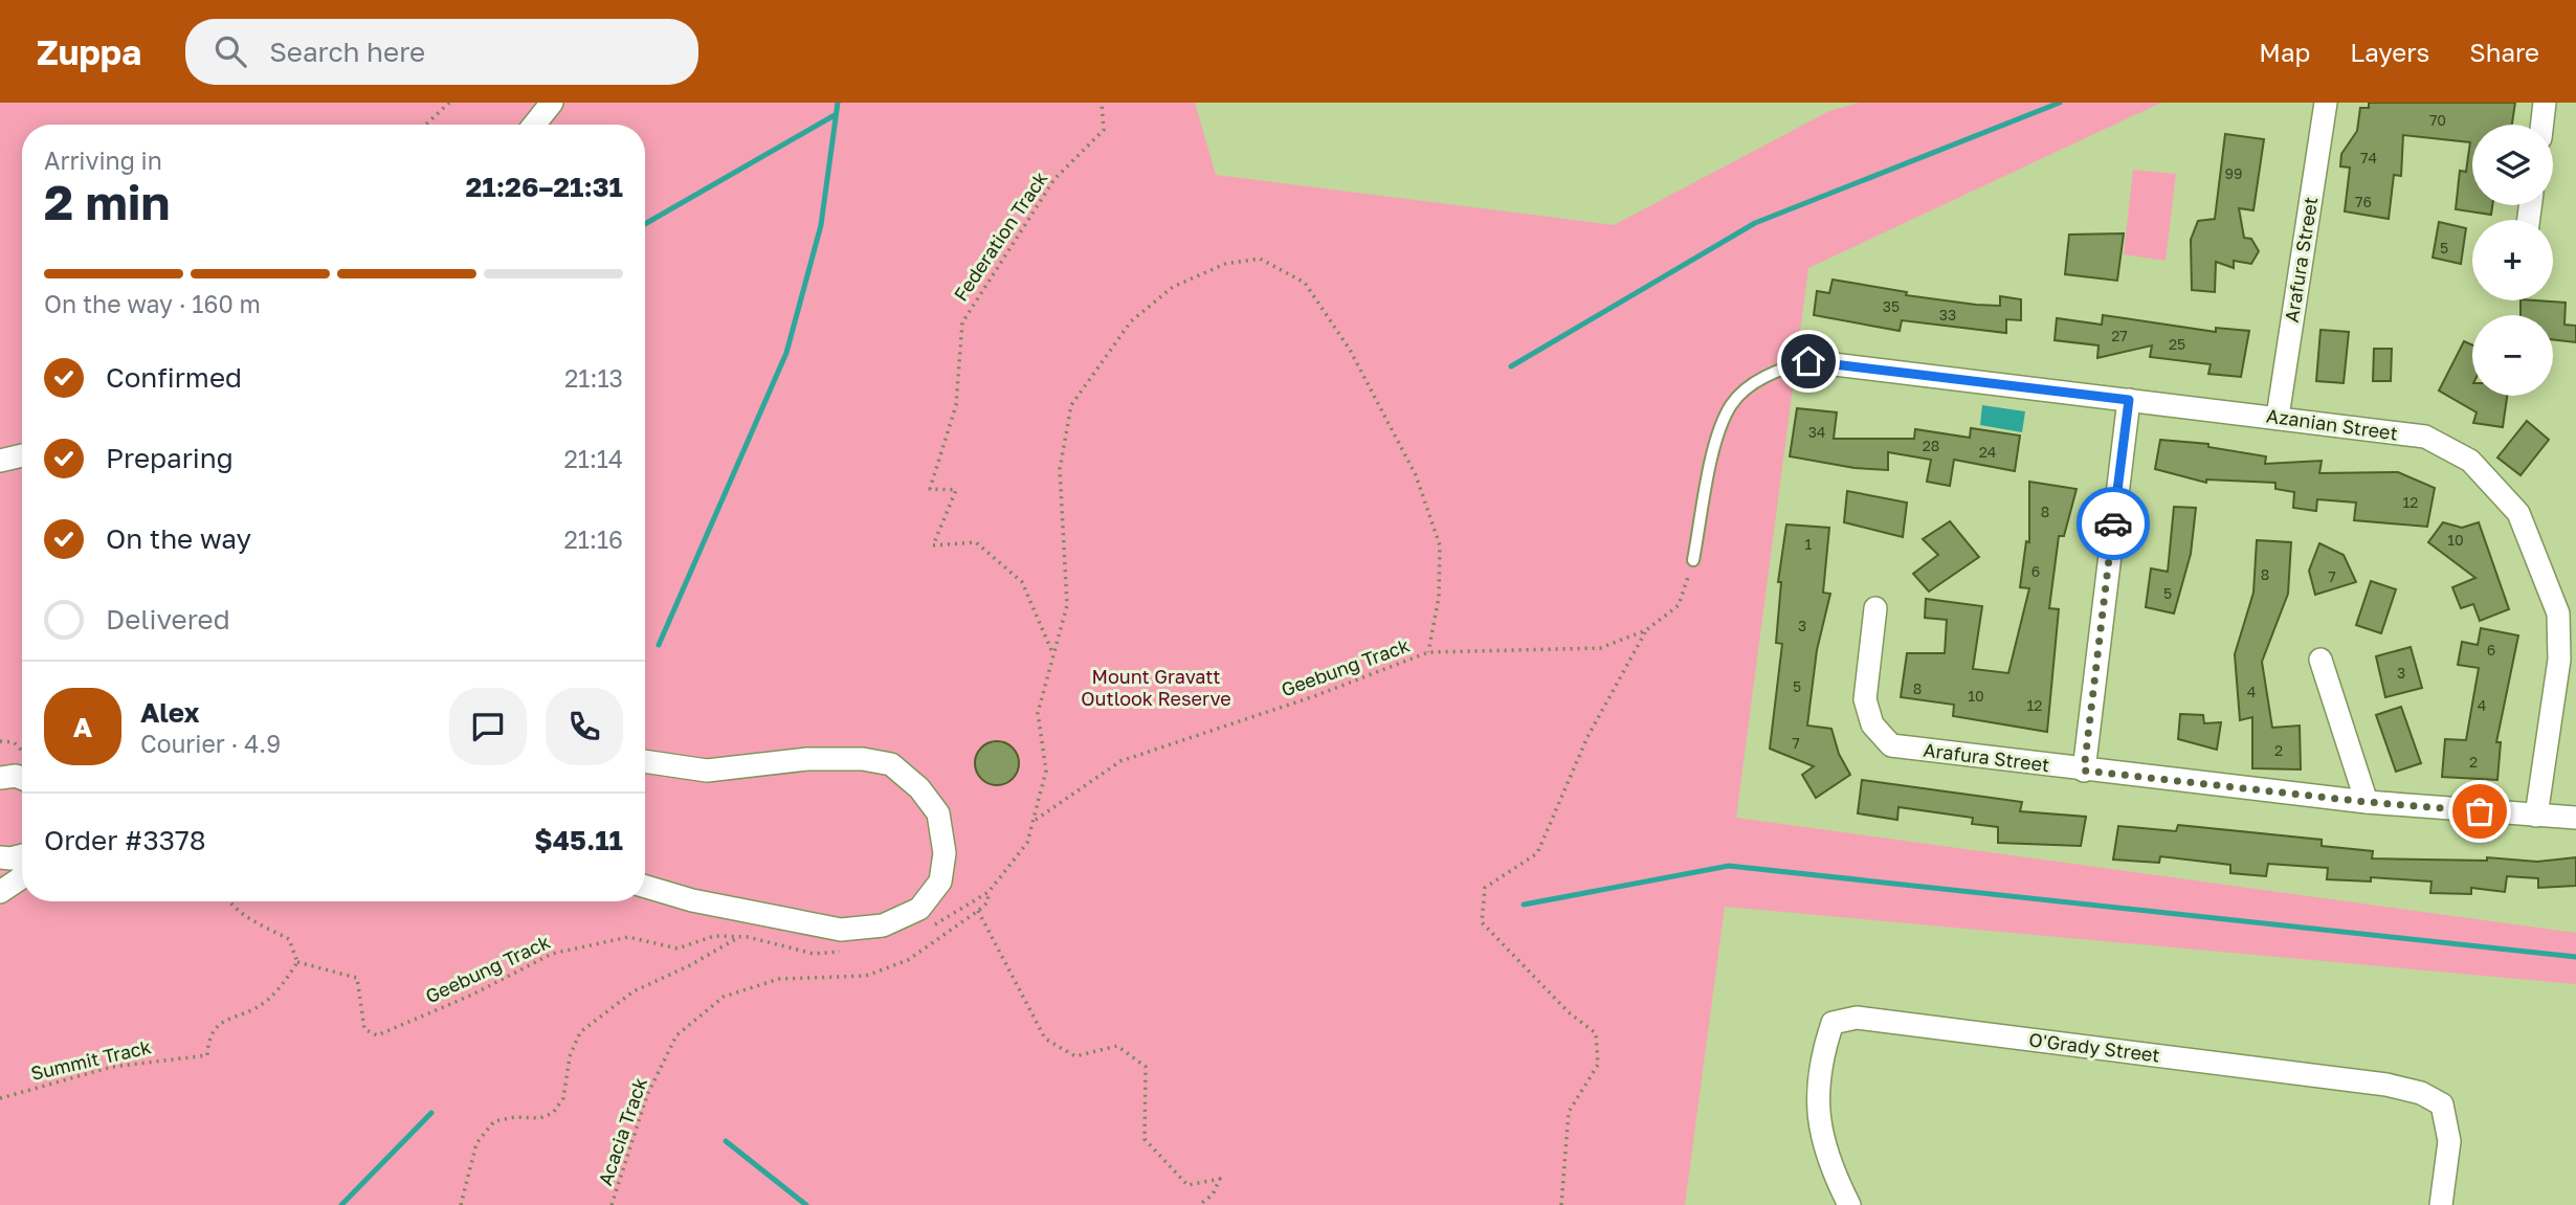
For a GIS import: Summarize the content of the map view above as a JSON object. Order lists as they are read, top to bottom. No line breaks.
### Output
{"streets":{"street":["Arafura Street","Azanian Street","O'Grady Street"],"path":["Federation Track","Geebung Track","Summit Track","Acacia Track"]},"crossings":[["Federation Track","Geebung Track"],["Arafura Street","Azanian Street"],["Geebung Track","Summit Track"]],"parks":["Mount Gravatt Outlook Reserve"],"house_numbers":["70","74","99","76","5","35","33","27","25","34","28","24","12","8","10","1","6","8","7","5","3","6","3","5","8","4","10","12","4","7","2","2"],"page":{"header":"Zuppa","search":"Search here","nav":["Map","Layers","Share"],"map_buttons":["+","−"],"heading":["2 min","Arriving in","21:26–21:31"],"panel":["Alex","Courier · 4.9","Order #3378","$45.11"],"bar":"On the way · 160 m","list":[["Confirmed","21:13"],["Preparing","21:14"],["On the way","21:16"],"Delivered"],"round":"A"}}
